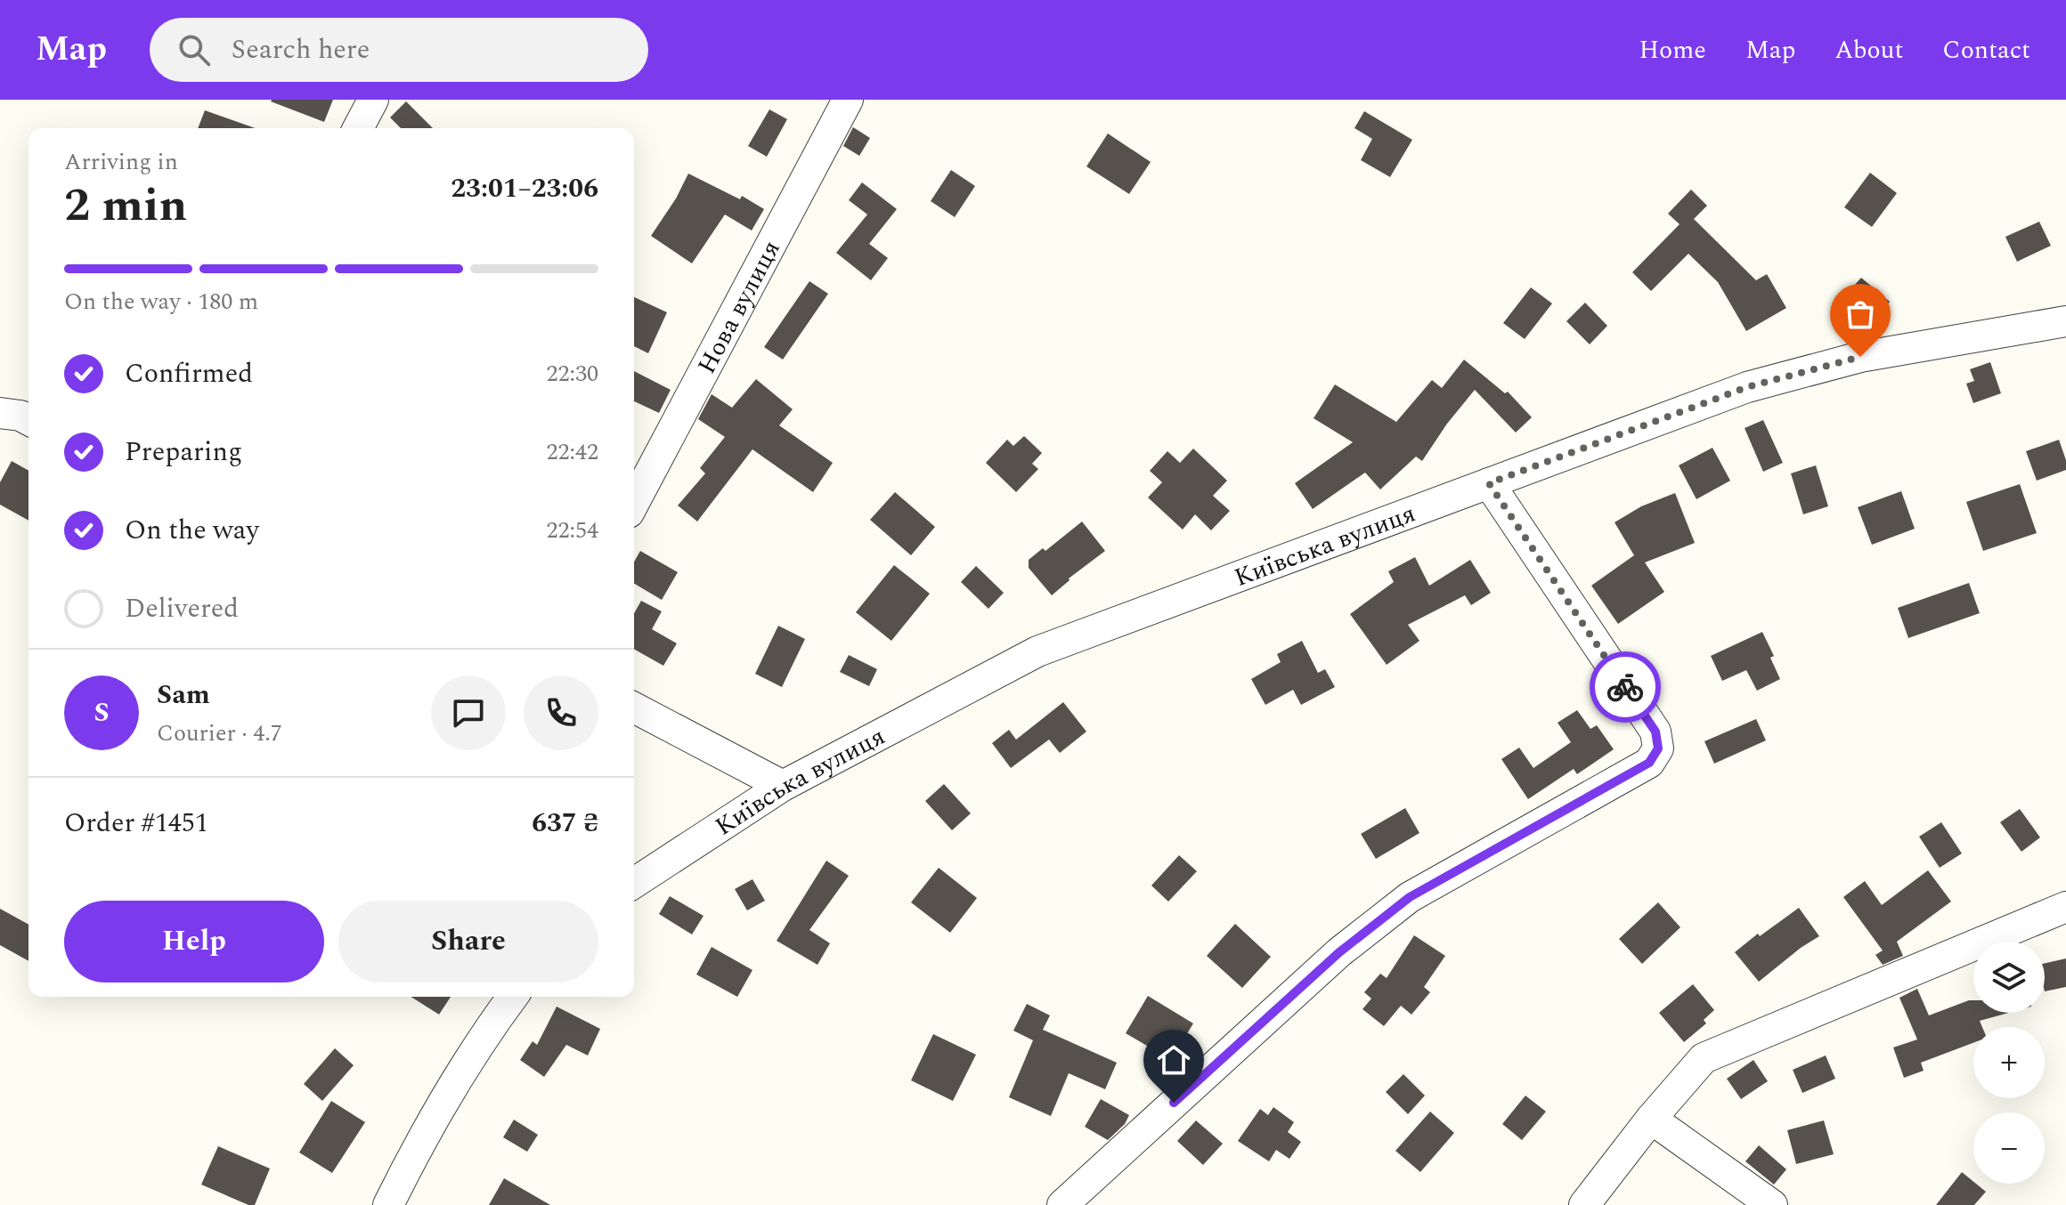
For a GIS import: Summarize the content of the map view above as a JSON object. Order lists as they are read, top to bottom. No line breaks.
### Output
{"streets":{"street":["Нова вулиця","Київська вулиця"]},"page":{"header":"Map","search":"Search here","nav":["Home","Map","About","Contact"],"heading":["2 min","Arriving in","23:01–23:06"],"panel":["Sam","Courier · 4.7","Order #1451","637 ₴"],"bar":"On the way · 180 m","list":[["Confirmed","22:30"],["Preparing","22:42"],["On the way","22:54"],"Delivered"],"round":"S","buttons":["Help","Share"],"map_buttons":["+","−"]}}
